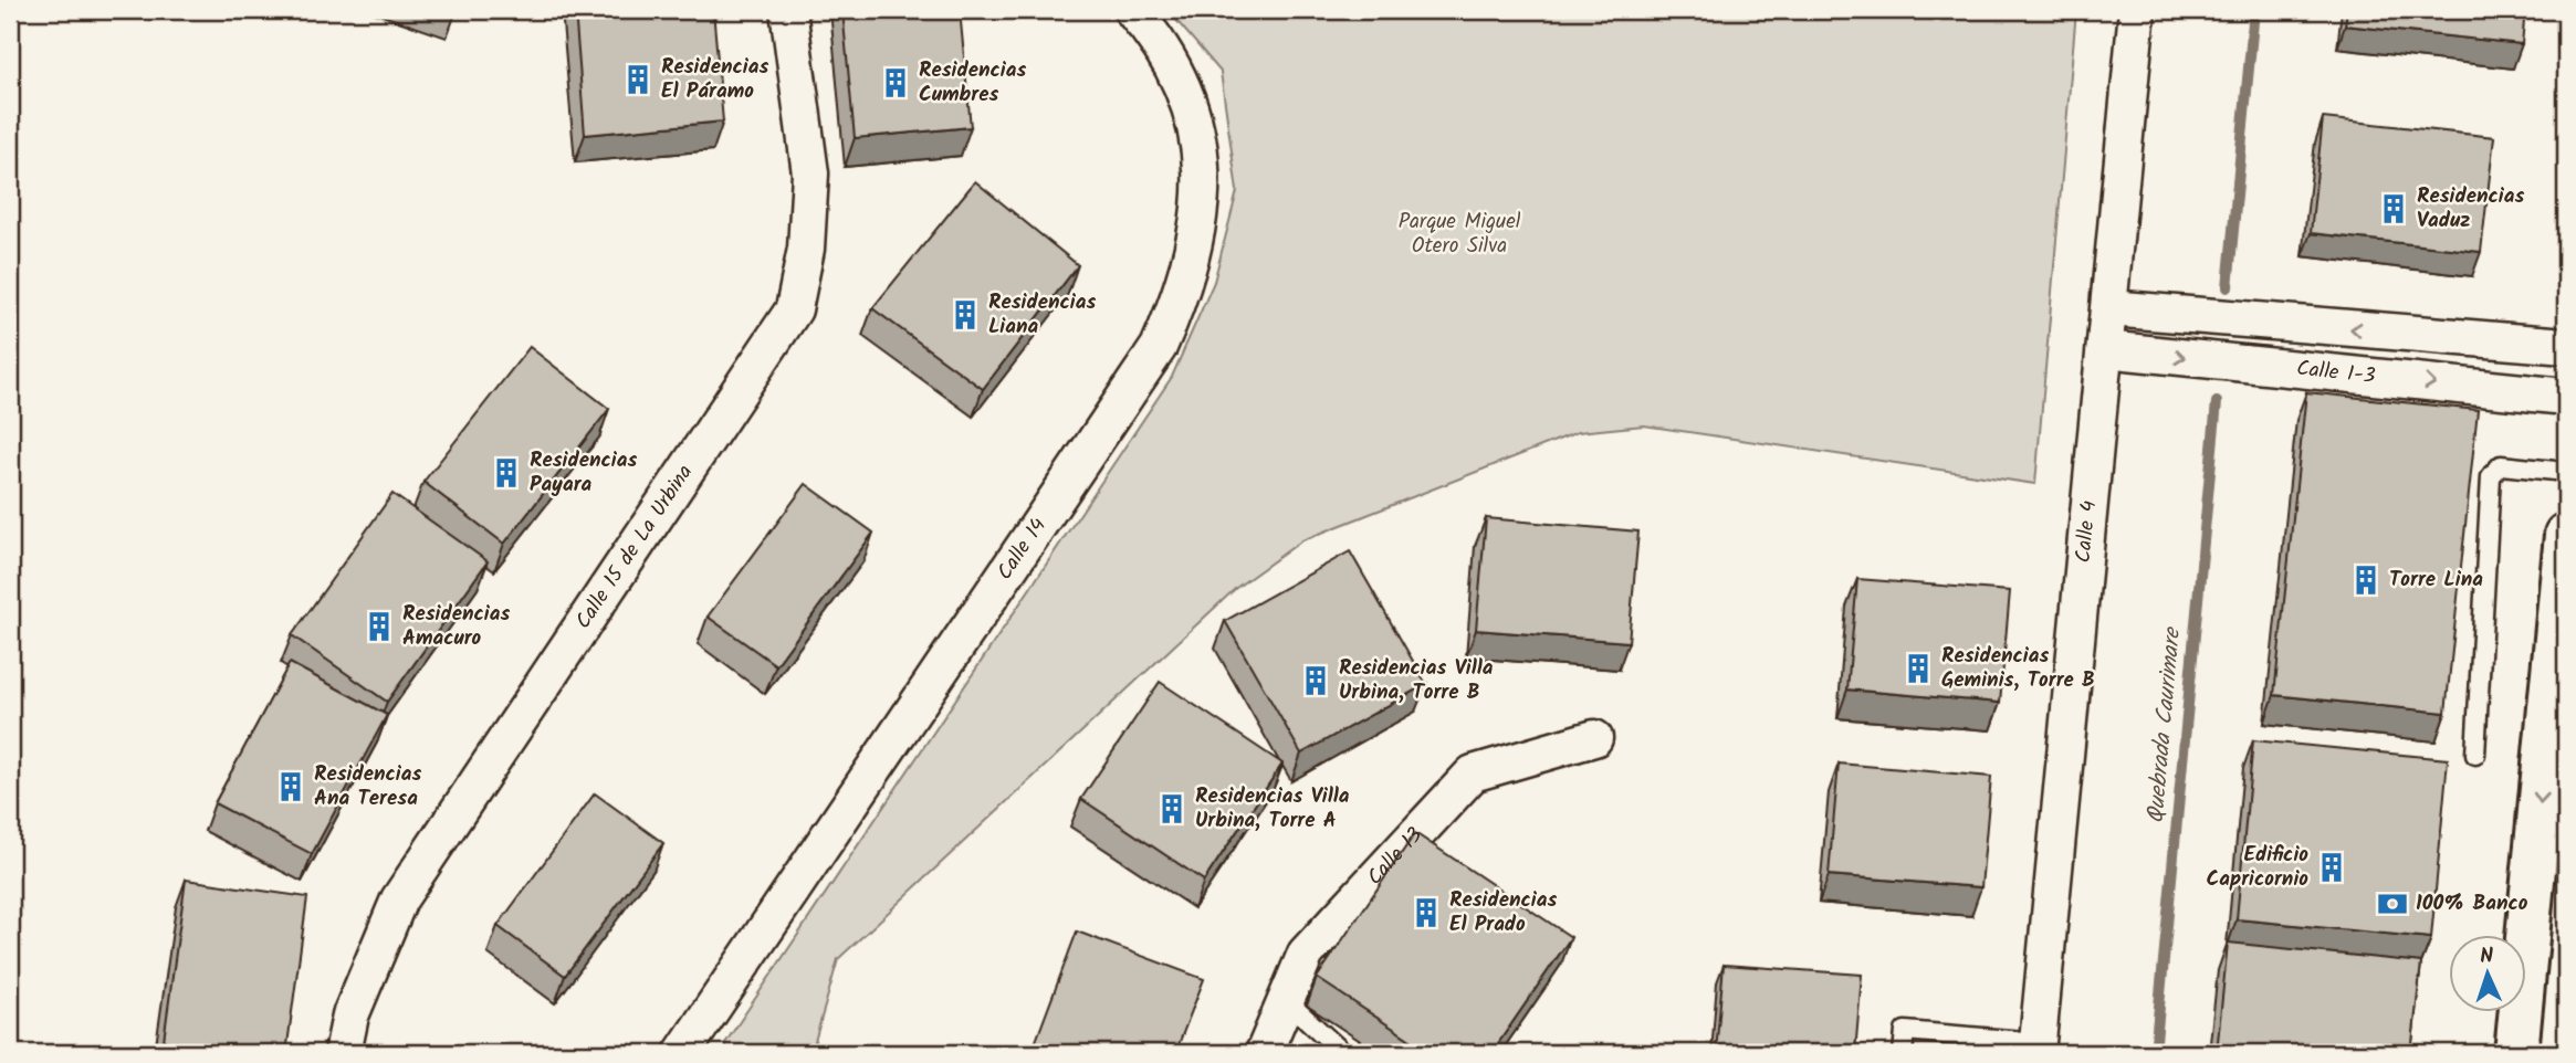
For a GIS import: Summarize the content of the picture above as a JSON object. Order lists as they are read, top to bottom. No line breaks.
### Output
{"streets":{"street":["Calle 1-3","Calle 4","Calle 15 de La Urbina","Calle 14","Calle 13"]},"crossings":[["Calle 1-3","Calle 4"]],"water":["Quebrada Caurimare"],"parks":["Parque Miguel Otero Silva"],"places":{"building":["Residencias El Páramo","Residencias Cumbres","Residencias Vaduz","Residencias Liana","Residencias Payara","Torre Lina","Residencias Amacuro","Residencias Geminis, Torre B","Residencias Villa Urbina, Torre B","Residencias Ana Teresa","Residencias Villa Urbina, Torre A","Edificio Capricornio","Residencias El Prado"],"bank":["100% Banco"]},"north":"top"}
